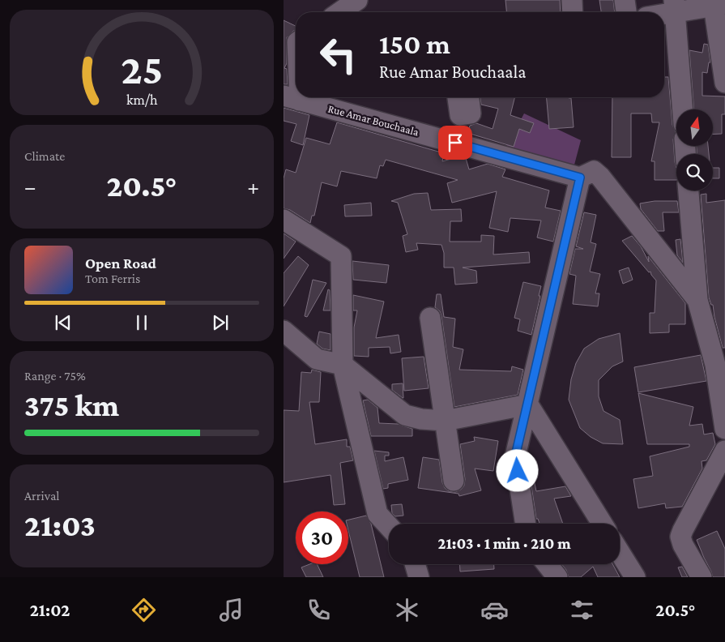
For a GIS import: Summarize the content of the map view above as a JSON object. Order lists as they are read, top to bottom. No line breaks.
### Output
{"streets":{"street":["Rue Amar Bouchaala"]},"north":"top","page":{"turn":["150 m","Rue Amar Bouchaala"],"tile":["Climate",["Range · 75%","375 km"],["Arrival","21:03"]],"heat":["−","20.5°","+"],"song":["Open Road","Tom Ferris"],"limit":"30","trip":"21:03 · 1 min · 210 m","tabs":["21:02","20.5°"],"gauge":["25","km/h"]}}
